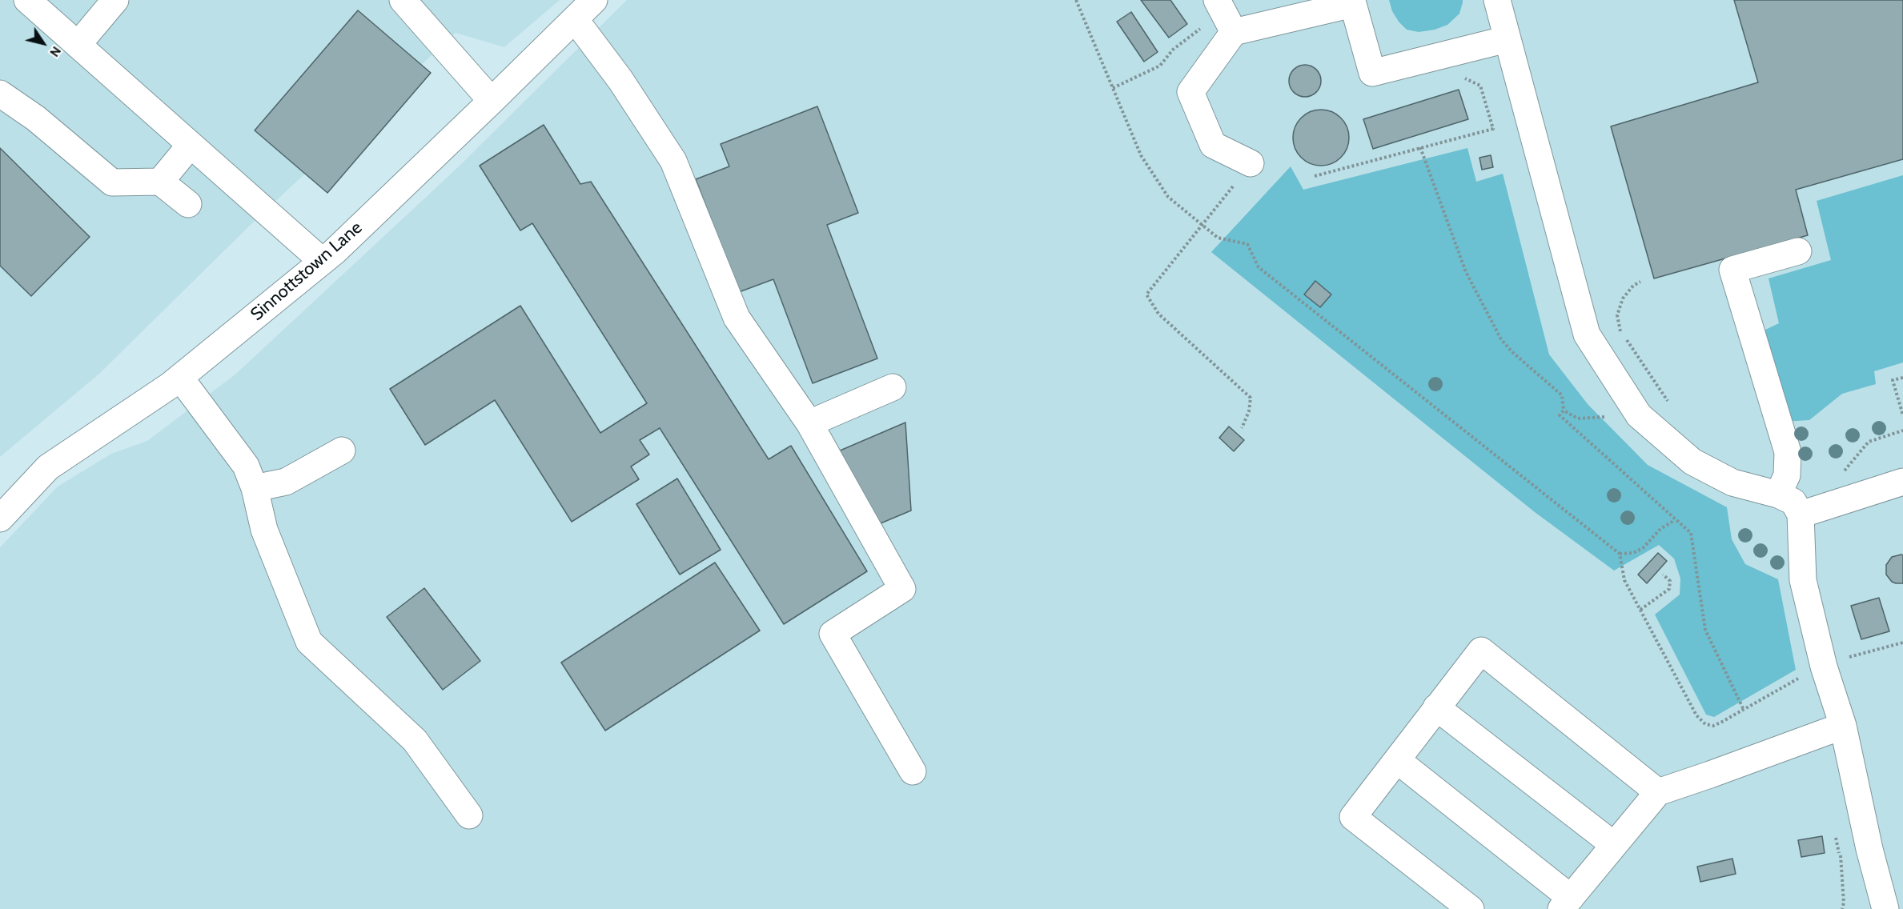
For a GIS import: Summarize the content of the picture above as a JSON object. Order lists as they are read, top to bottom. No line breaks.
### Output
{"streets":{"street":["Sinnottstown Lane"]},"north":"bottom right"}
